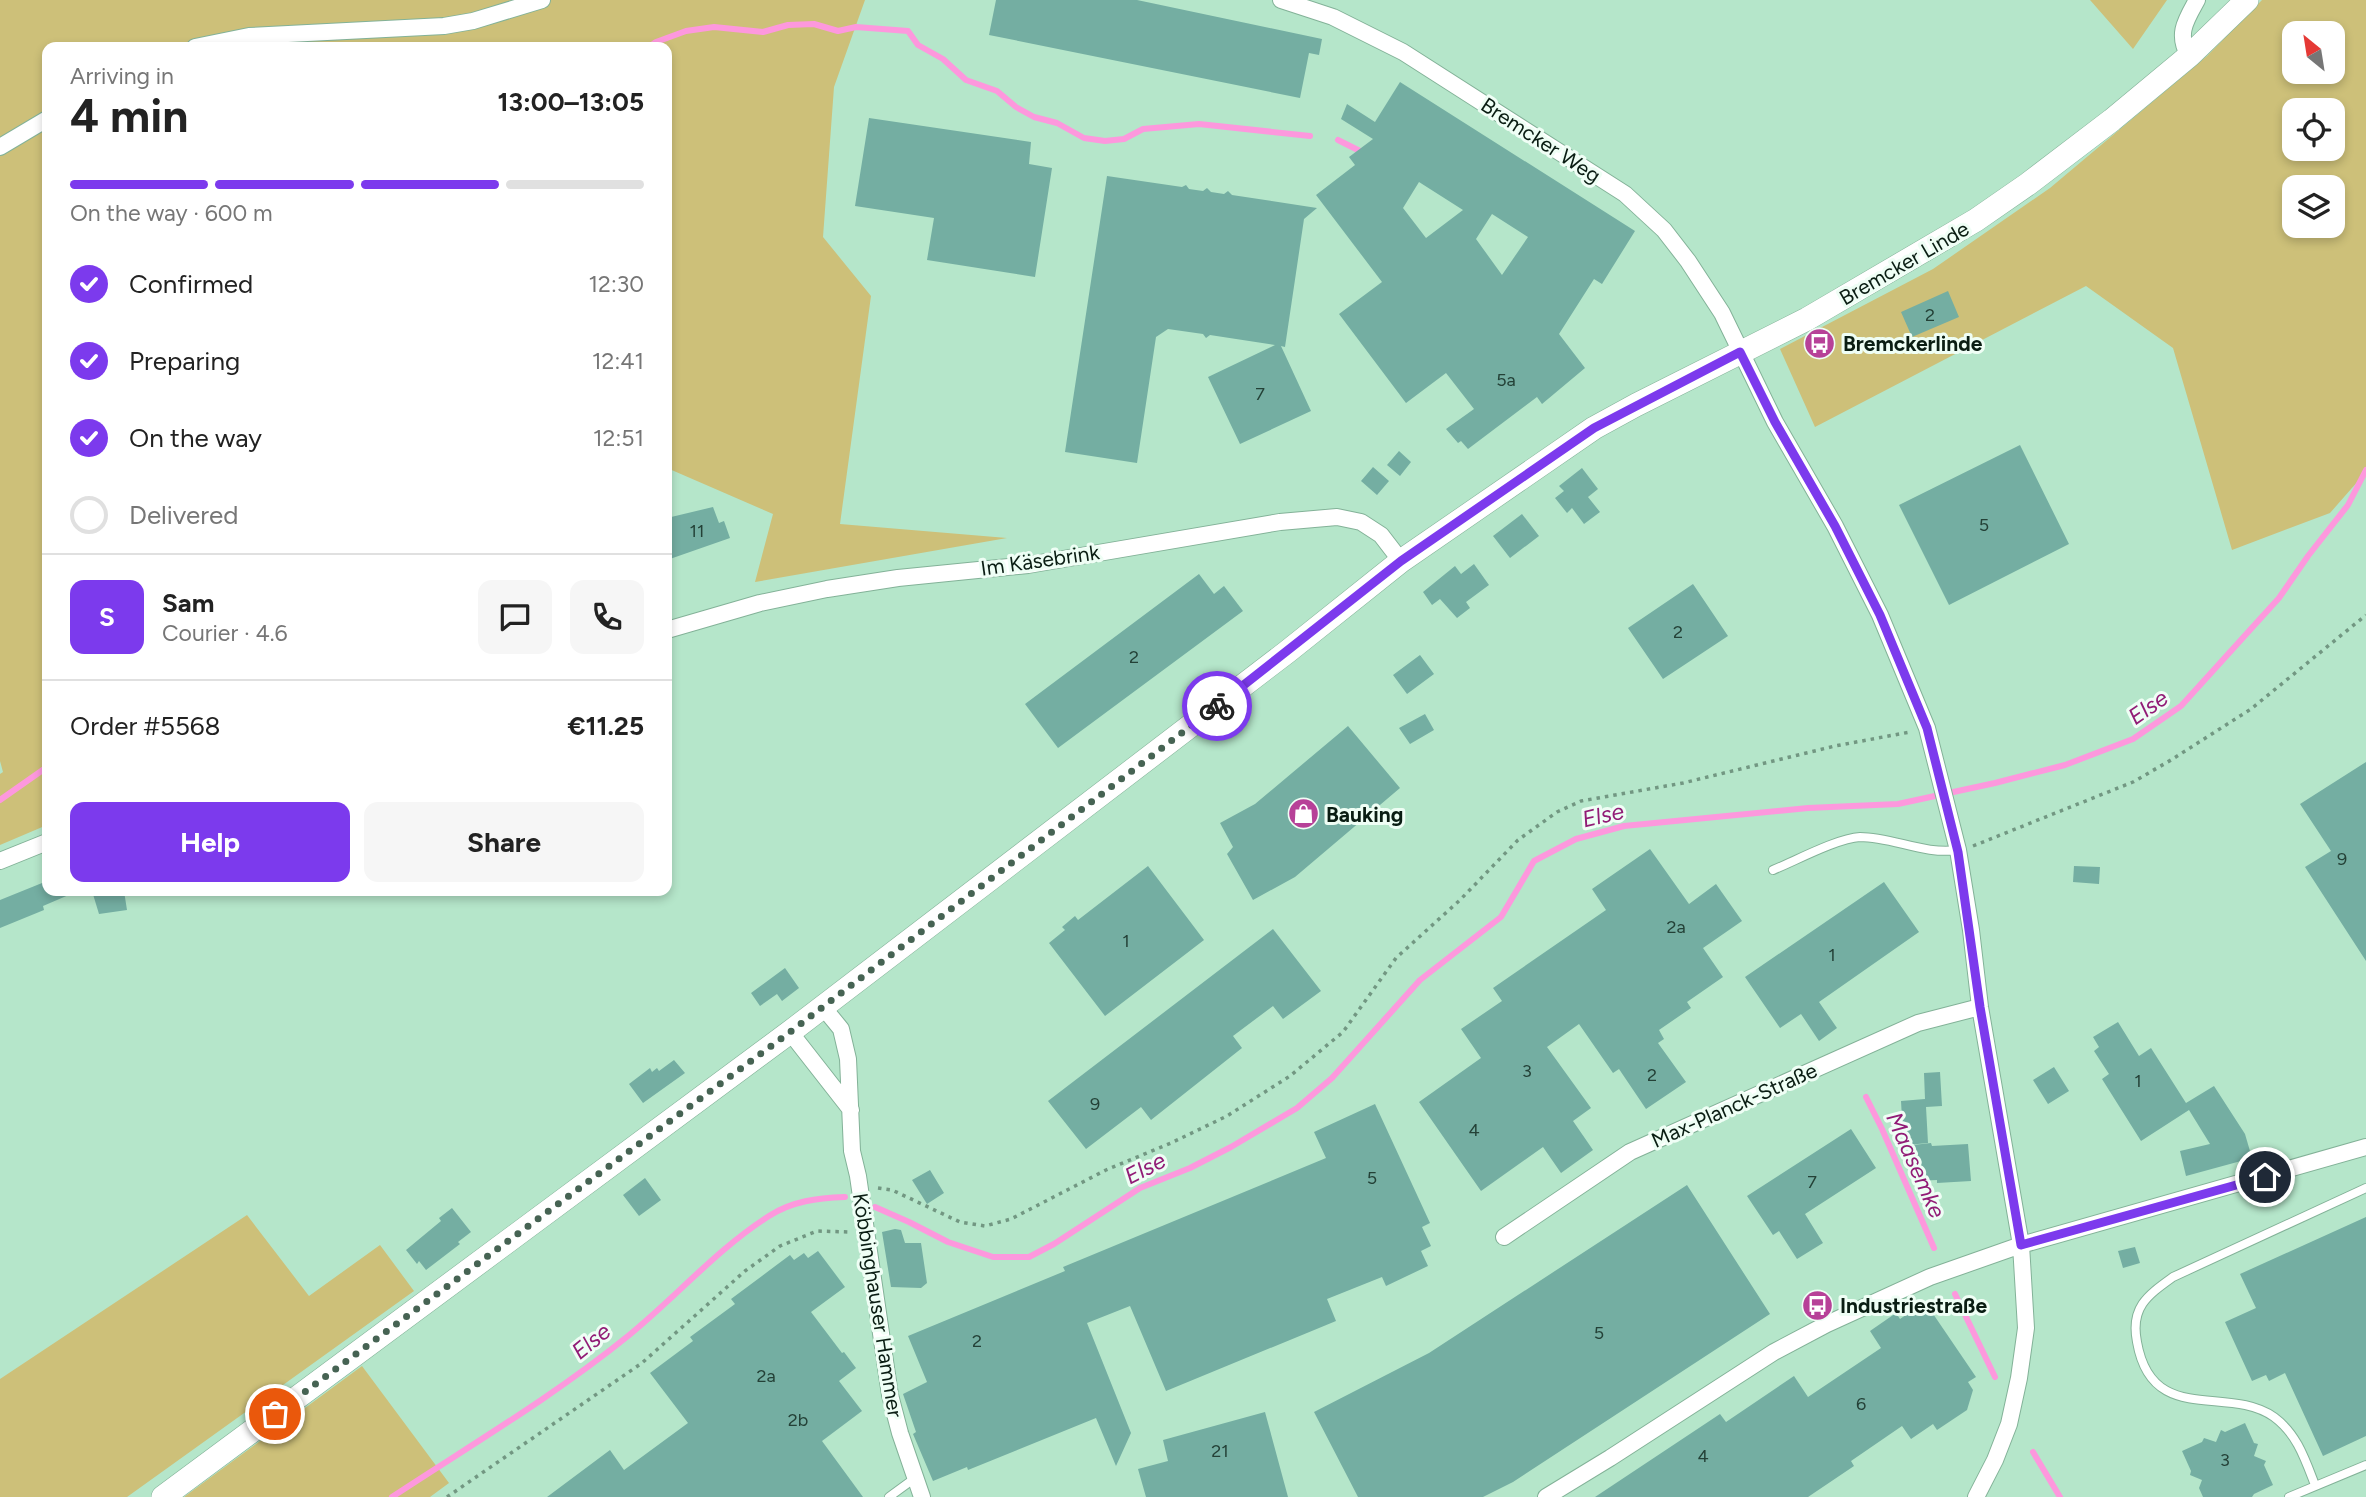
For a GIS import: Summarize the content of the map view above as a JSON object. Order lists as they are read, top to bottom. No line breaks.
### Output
{"streets":{"main road":["Bremcker Linde"],"street":["Bremcker Weg","Im Käsebrink","Max-Planck-Straße","Köbbinghauser Hammer"]},"crossings":[["Bremcker Weg","Bremcker Linde"],["Bremcker Weg","Max-Planck-Straße"],["Bremcker Linde","Im Käsebrink"],["Bremcker Linde","Köbbinghauser Hammer"]],"water":["Else","Maasemke"],"places":{"bus stop":["Bremckerlinde","Industriestraße"],"shop":["Bauking"]},"house_numbers":["2","5a","7","5","11","2","2","9","2a","1","1","3","2","1","9","4","5","7","5","2","2a","6","2b","21","4","3"],"north":"top left","page":{"heading":["4 min","Arriving in","13:00–13:05"],"panel":["Sam","Courier · 4.6","Order #5568","€11.25"],"bar":"On the way · 600 m","list":[["Confirmed","12:30"],["Preparing","12:41"],["On the way","12:51"],"Delivered"],"round":"S","buttons":["Help","Share"]}}
